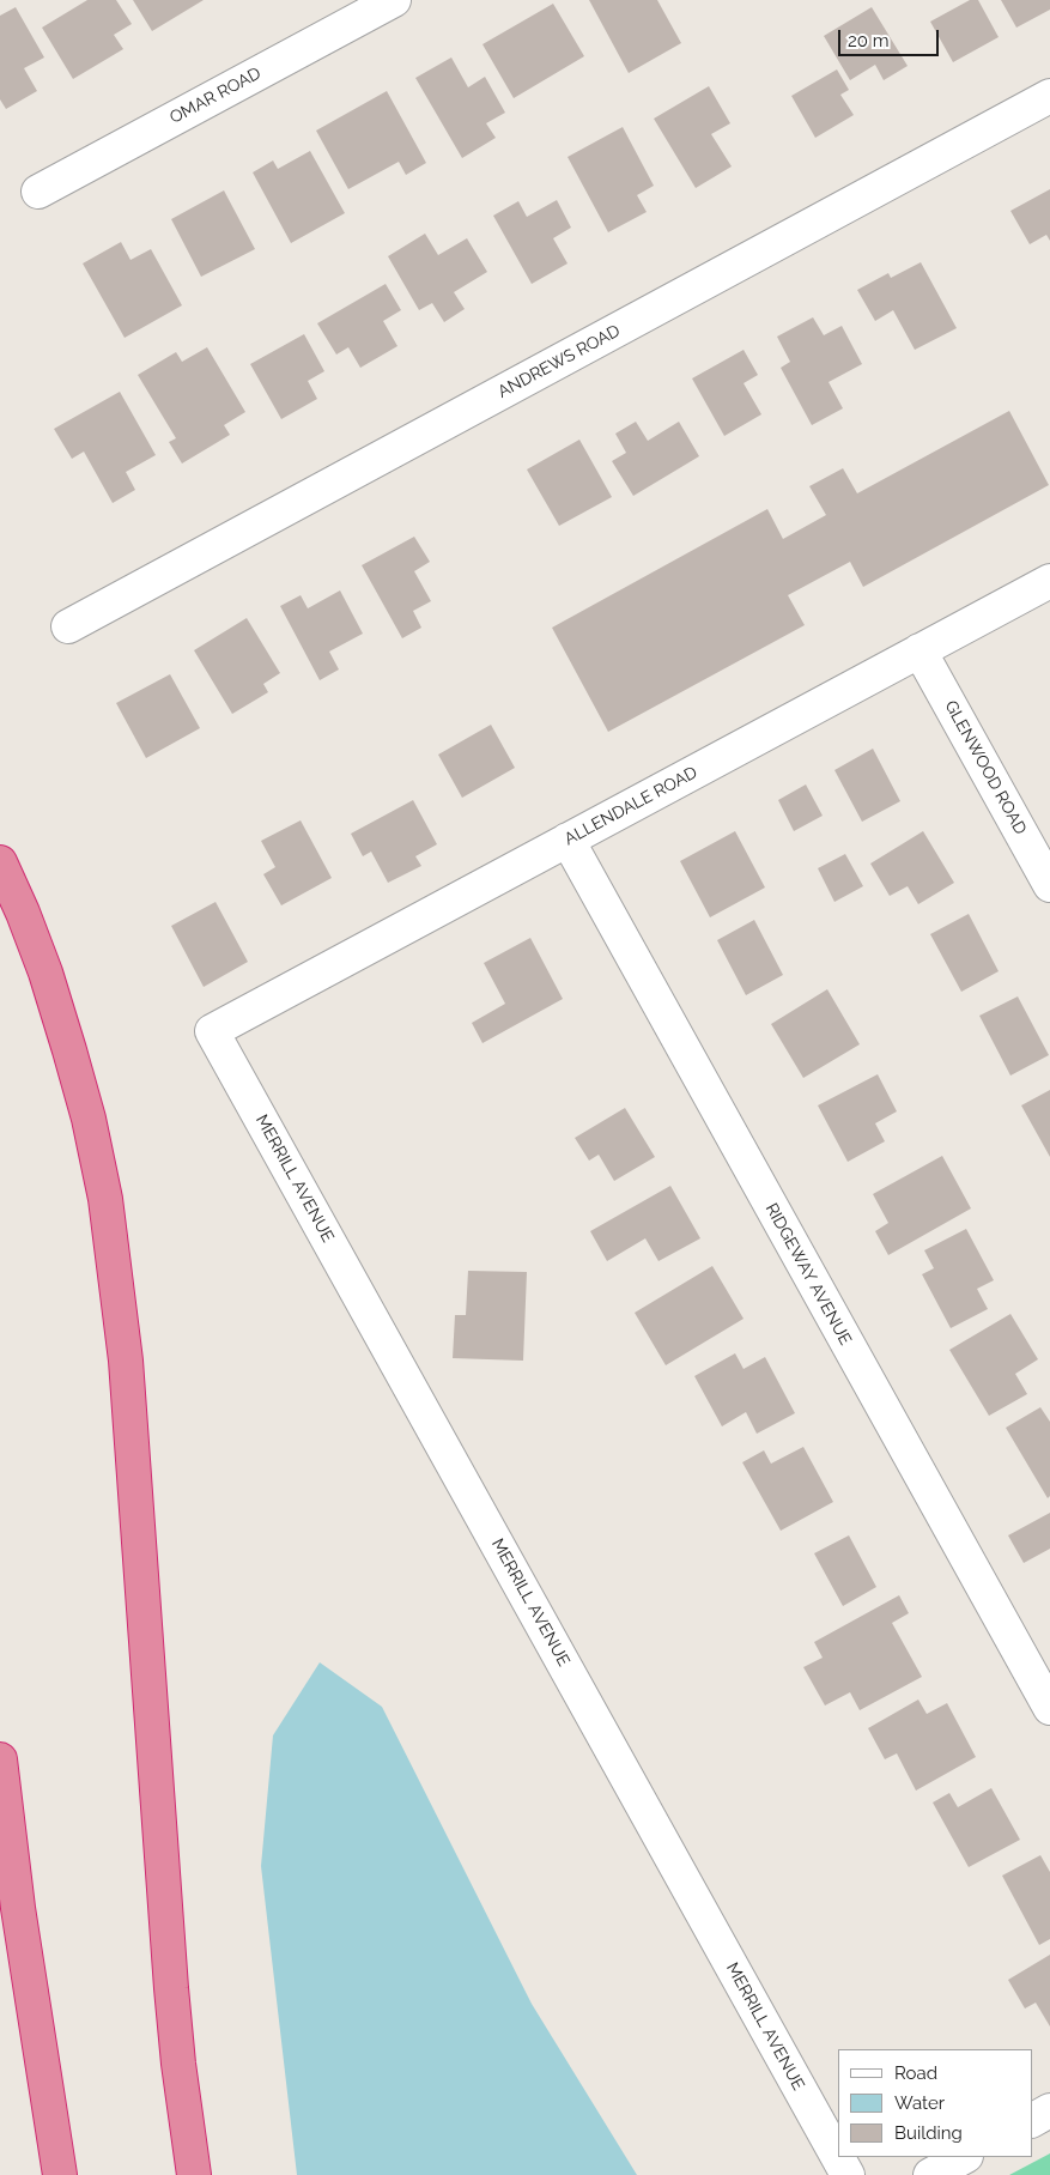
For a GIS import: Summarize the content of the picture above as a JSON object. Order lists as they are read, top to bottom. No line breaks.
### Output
{"streets":{"street":["OMAR ROAD","ANDREWS ROAD","GLENWOOD ROAD","ALLENDALE ROAD","MERRILL AVENUE","RIDGEWAY AVENUE"]},"crossings":[["GLENWOOD ROAD","ALLENDALE ROAD"],["ALLENDALE ROAD","MERRILL AVENUE"],["ALLENDALE ROAD","RIDGEWAY AVENUE"]],"legend":["Road","Water","Building"],"scale_bar":"20 m"}
